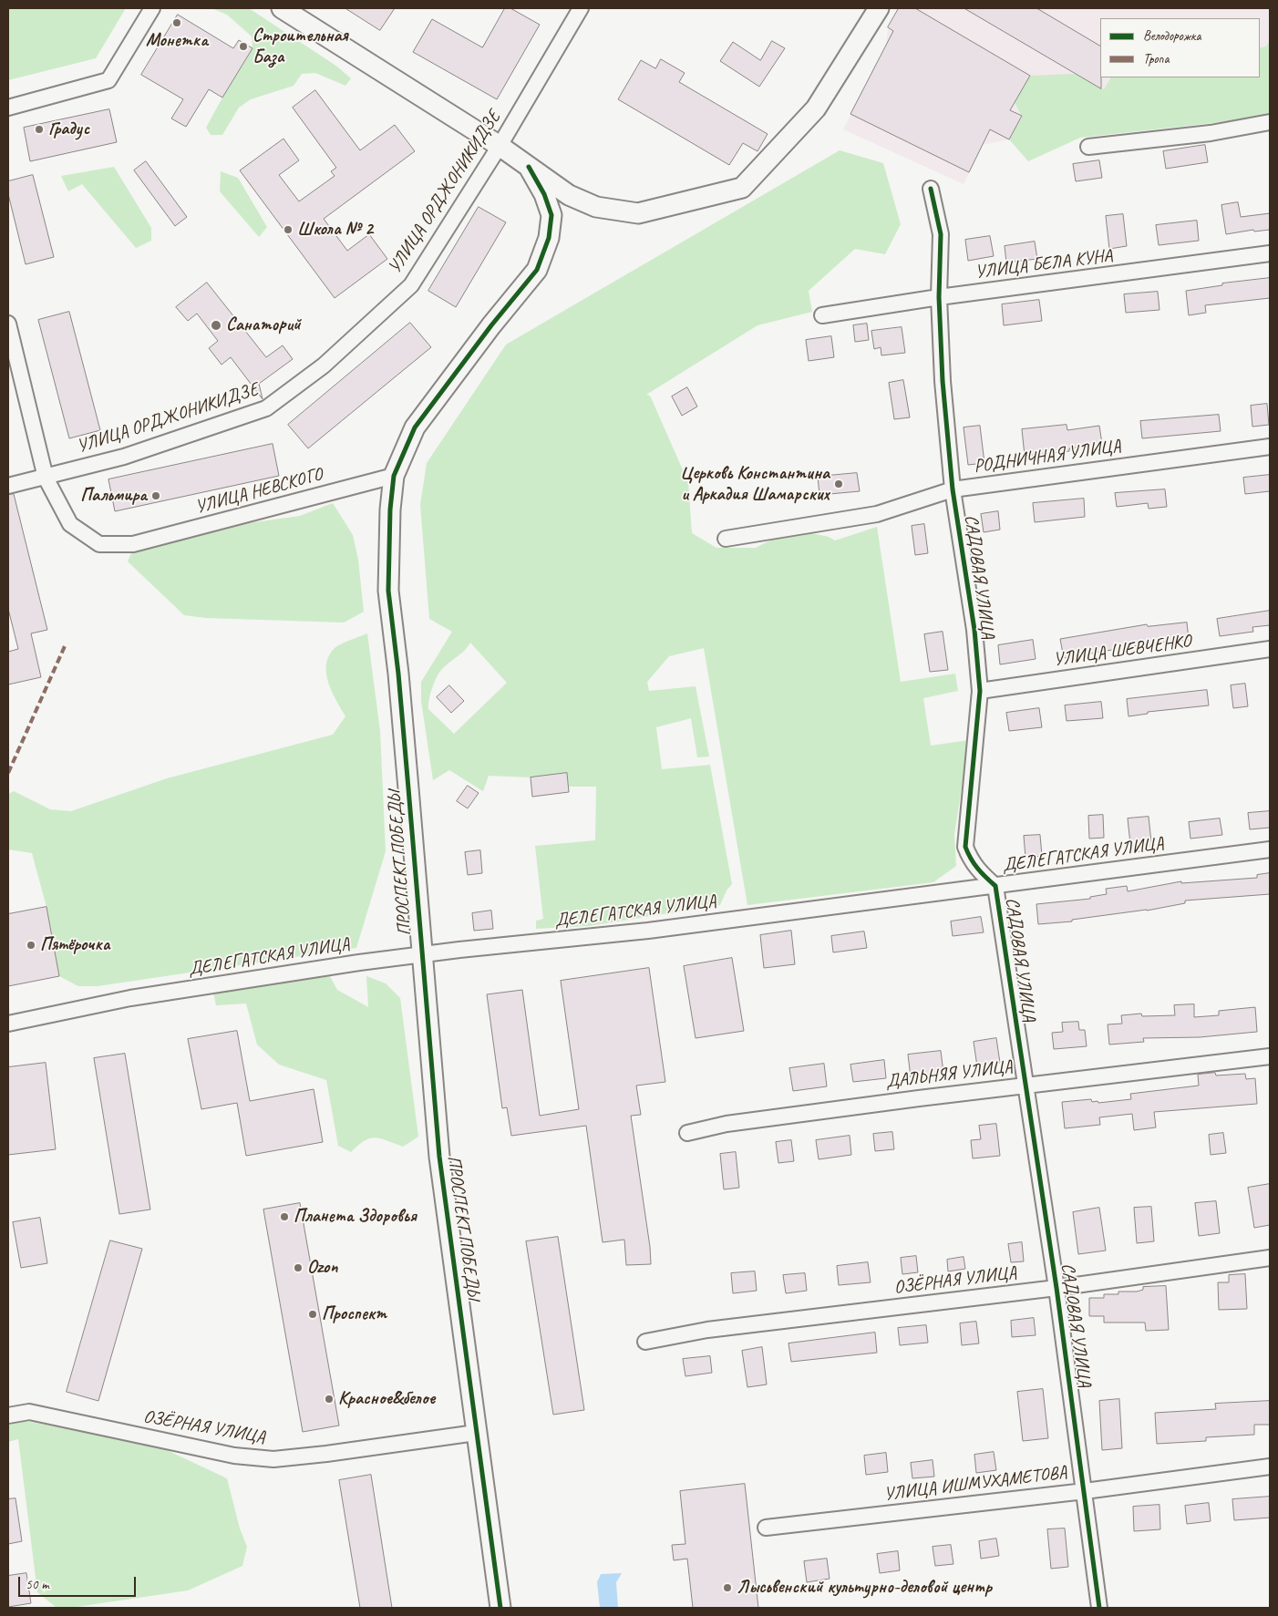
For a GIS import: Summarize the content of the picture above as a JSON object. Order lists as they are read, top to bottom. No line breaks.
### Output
{"streets":{"street":["УЛИЦА ОРДЖОНИКИДЗЕ","УЛИЦА БЕЛА КУНА","РОДНИЧНАЯ УЛИЦА","УЛИЦА НЕВСКОГО","САДОВАЯ УЛИЦА","УЛИЦА ШЕВЧЕНКО","ДЕЛЕГАТСКАЯ УЛИЦА","ПРОСПЕКТ ПОБЕДЫ","ДАЛЬНЯЯ УЛИЦА","ОЗЁРНАЯ УЛИЦА","УЛИЦА ИШМУХАМЕТОВА"]},"crossings":[["УЛИЦА ОРДЖОНИКИДЗЕ","УЛИЦА НЕВСКОГО"],["УЛИЦА БЕЛА КУНА","САДОВАЯ УЛИЦА"],["РОДНИЧНАЯ УЛИЦА","САДОВАЯ УЛИЦА"],["УЛИЦА НЕВСКОГО","ПРОСПЕКТ ПОБЕДЫ"],["САДОВАЯ УЛИЦА","УЛИЦА ШЕВЧЕНКО"],["САДОВАЯ УЛИЦА","ДЕЛЕГАТСКАЯ УЛИЦА"],["САДОВАЯ УЛИЦА","ДАЛЬНЯЯ УЛИЦА"],["САДОВАЯ УЛИЦА","ОЗЁРНАЯ УЛИЦА"],["САДОВАЯ УЛИЦА","УЛИЦА ИШМУХАМЕТОВА"],["ДЕЛЕГАТСКАЯ УЛИЦА","ПРОСПЕКТ ПОБЕДЫ"],["ПРОСПЕКТ ПОБЕДЫ","ОЗЁРНАЯ УЛИЦА"]],"places":["Монетка","Строительная База","Градус","Школа № 2","Санаторий","Церковь Константина и Аркадия Шамарских","Пальмира","Пятёрочка","Планета Здоровья","Ozon","Проспект","Красное&белое","Лысьвенский культурно-деловой центр"],"legend":["Велодорожка","Тропа"],"scale_bar":"50 m"}
